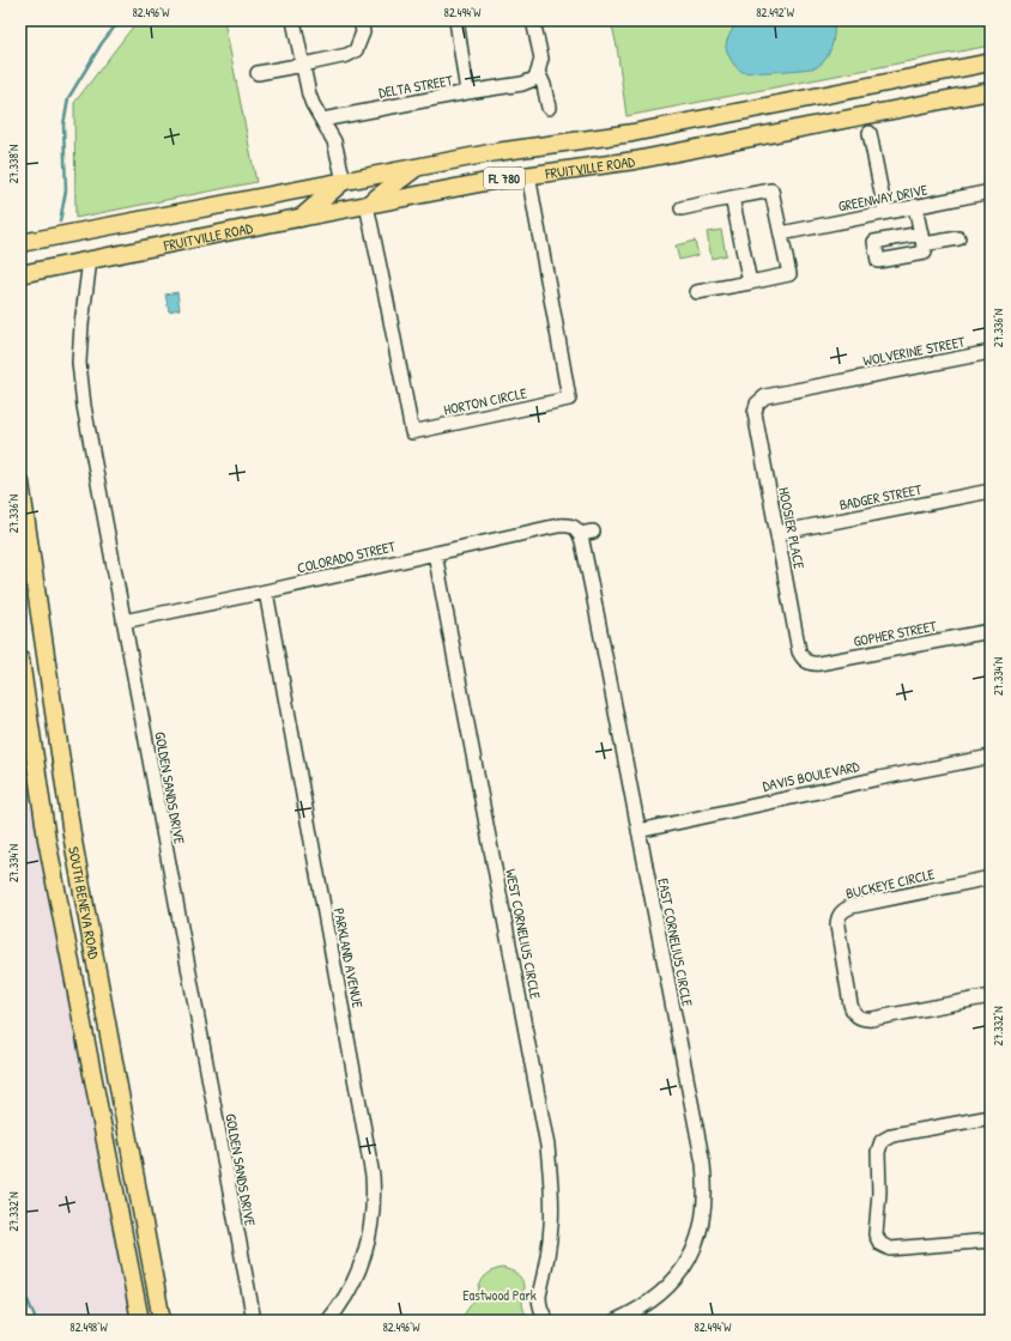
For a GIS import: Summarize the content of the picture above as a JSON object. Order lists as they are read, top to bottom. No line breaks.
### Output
{"streets":{"main road":["FRUITVILLE ROAD","FL 780","SOUTH BENEVA ROAD"],"street":["DELTA STREET","GREENWAY DRIVE","WOLVERINE STREET","HORTON CIRCLE","BADGER STREET","HOOSIER PLACE","COLORADO STREET","GOPHER STREET","DAVIS BOULEVARD","GOLDEN SANDS DRIVE","BUCKEYE CIRCLE","WEST CORNELIUS CIRCLE","EAST CORNELIUS CIRCLE","PARKLAND AVENUE"]},"crossings":[["FRUITVILLE ROAD","HORTON CIRCLE"],["FRUITVILLE ROAD","GOLDEN SANDS DRIVE"],["WOLVERINE STREET","HOOSIER PLACE"],["BADGER STREET","HOOSIER PLACE"],["HOOSIER PLACE","GOPHER STREET"],["COLORADO STREET","GOLDEN SANDS DRIVE"],["COLORADO STREET","WEST CORNELIUS CIRCLE"],["COLORADO STREET","EAST CORNELIUS CIRCLE"],["COLORADO STREET","PARKLAND AVENUE"],["DAVIS BOULEVARD","EAST CORNELIUS CIRCLE"]],"parks":["Eastwood Park"],"coordinates":["82.496°W","82.494°W","82.492°W","27.338°N","27.336°N","27.334°N","27.332°N","82.498°W"]}
